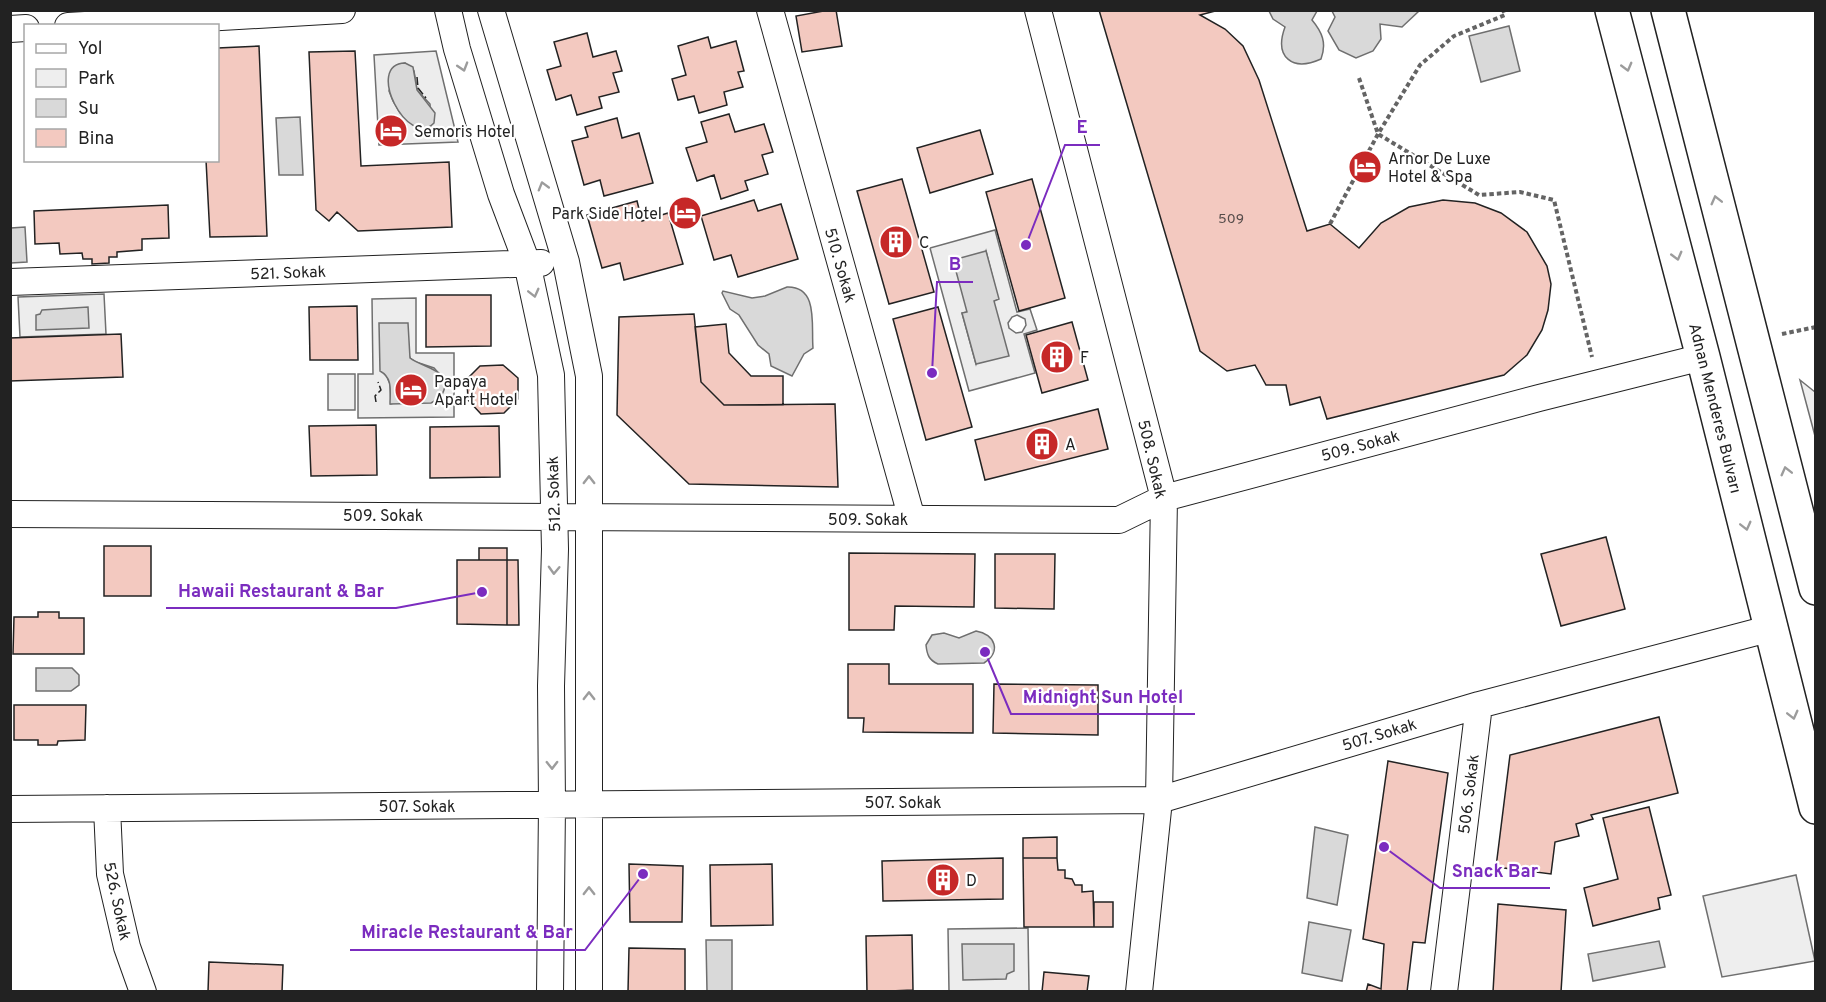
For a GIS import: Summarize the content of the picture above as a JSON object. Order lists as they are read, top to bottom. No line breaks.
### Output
{"streets":{"main road":["Adnan Menderes Bulvarı"],"street":["510. Sokak","521. Sokak","509. Sokak","508. Sokak","512. Sokak","507. Sokak","506. Sokak","526. Sokak"]},"crossings":[["510. Sokak","509. Sokak"],["521. Sokak","512. Sokak"],["Adnan Menderes Bulvarı","509. Sokak"],["Adnan Menderes Bulvarı","507. Sokak"],["509. Sokak","508. Sokak"],["509. Sokak","512. Sokak"],["508. Sokak","507. Sokak"],["512. Sokak","507. Sokak"],["507. Sokak","506. Sokak"],["507. Sokak","526. Sokak"]],"places":{"hotel":["Semoris Hotel","Arnor De Luxe Hotel & Spa","Park Side Hotel","Papaya Apart Hotel"],"building":["C","F","A","D"],"other":["E","B","Hawaii Restaurant & Bar","Midnight Sun Hotel","Snack Bar","Miracle Restaurant & Bar"]},"house_numbers":["509"],"legend":["Yol","Park","Su","Bina"]}
